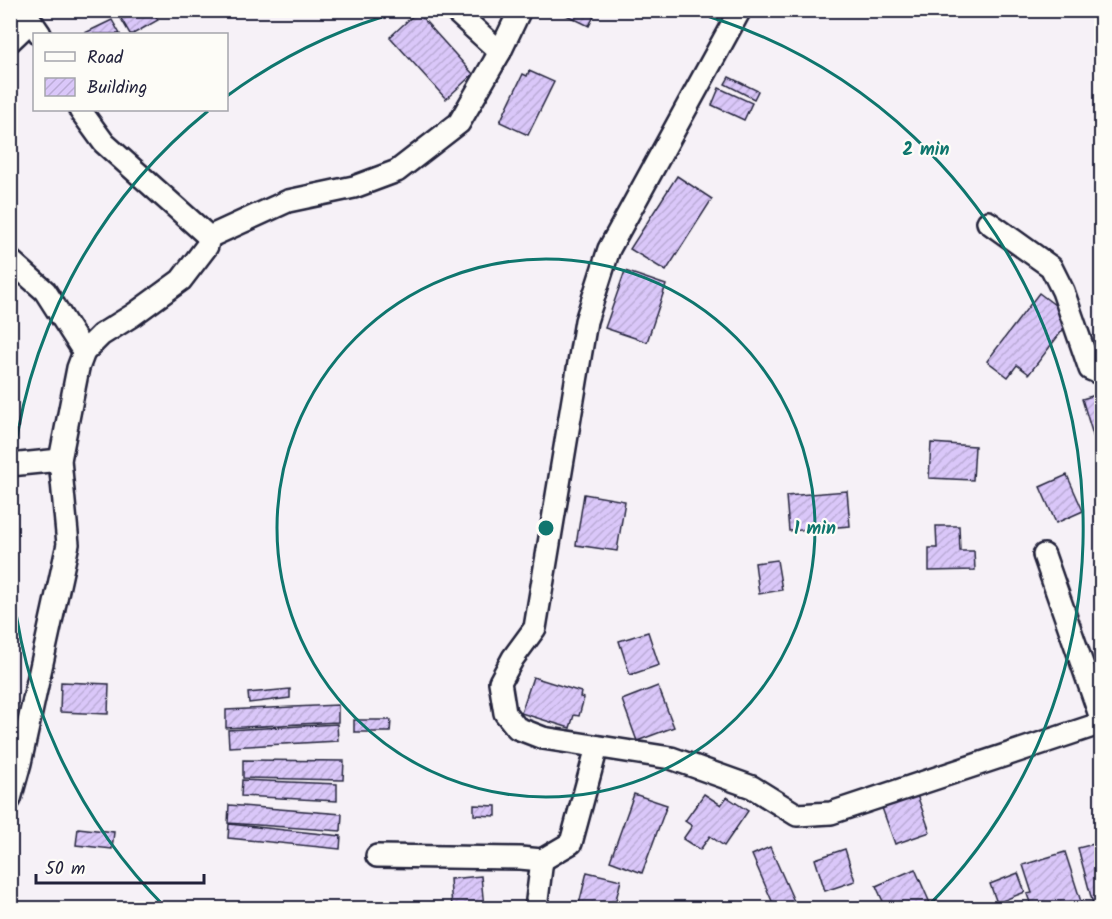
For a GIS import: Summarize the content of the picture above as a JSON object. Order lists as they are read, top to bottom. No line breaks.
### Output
{"legend":["Road","Building"],"scale_bar":"50 m","rings":["2 min","1 min"]}
